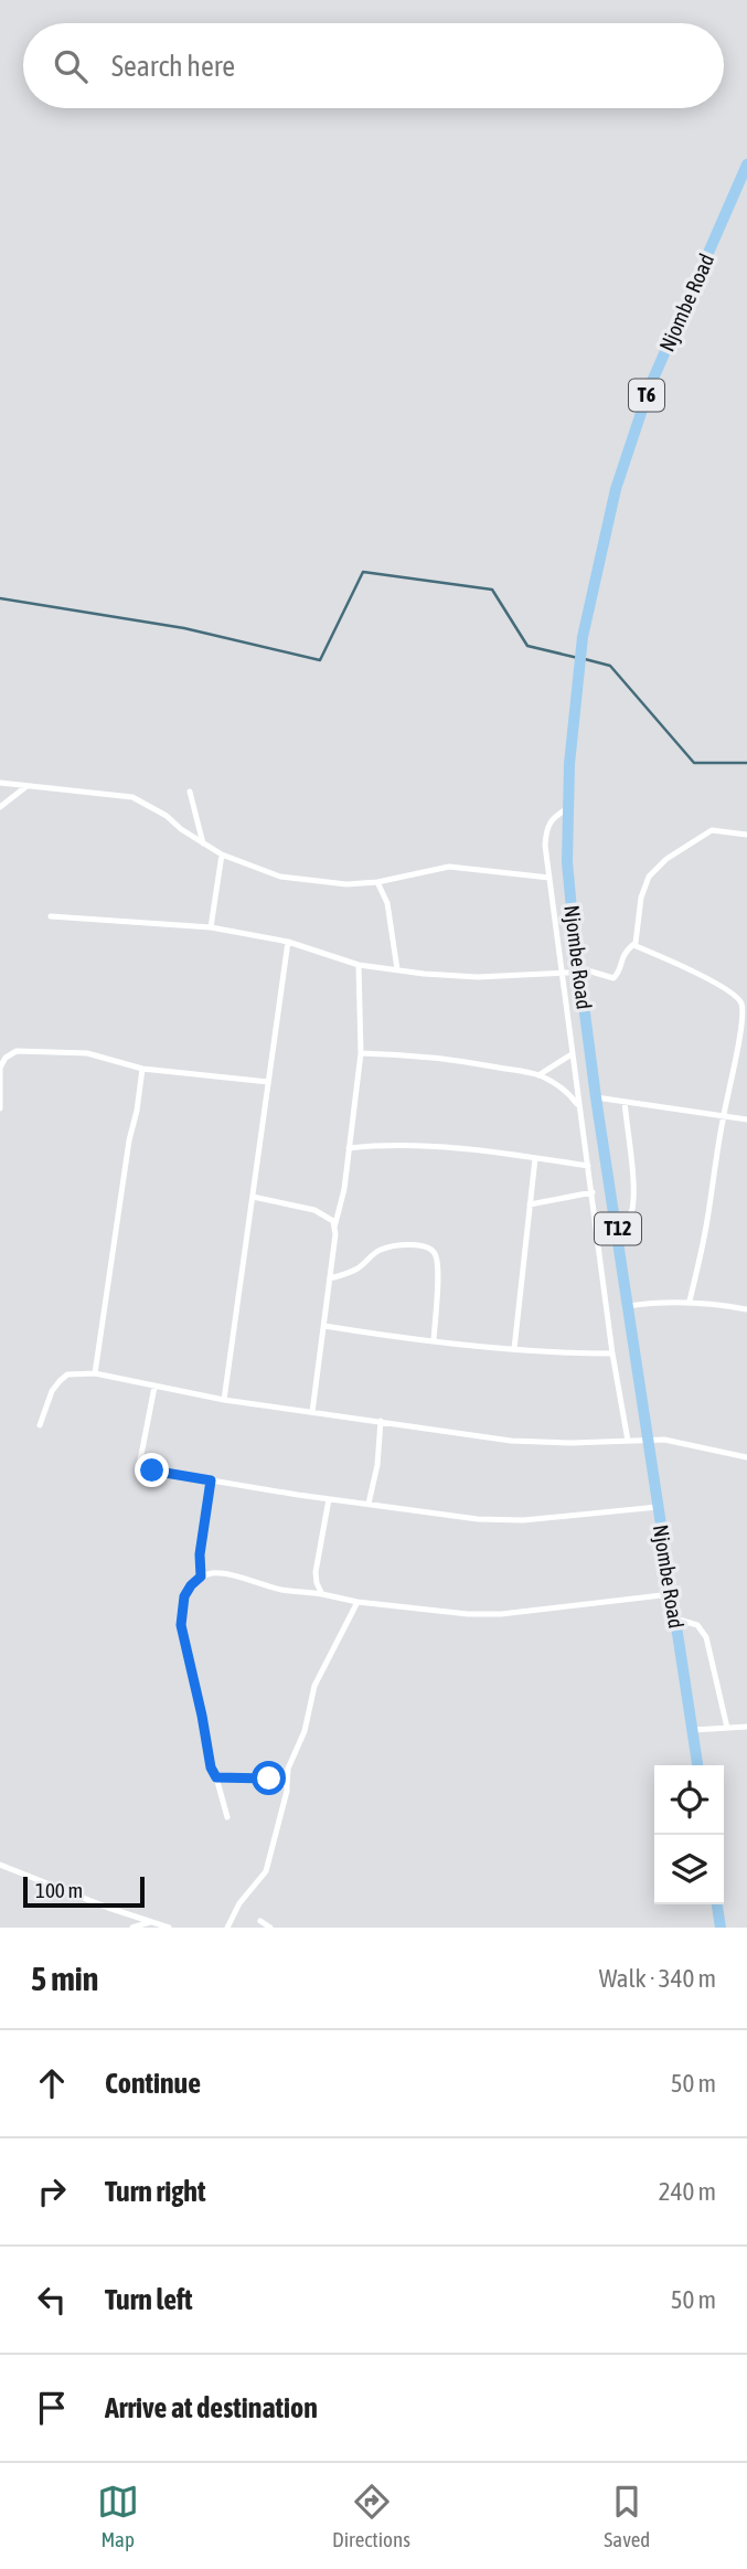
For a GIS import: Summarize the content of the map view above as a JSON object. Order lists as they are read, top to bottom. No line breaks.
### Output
{"streets":{"highway":["Njombe Road","T6","T12"]},"scale_bar":"100 m","page":{"search":"Search here","scale":"100 m","heading":["5 min","Walk · 340 m"],"list":[["Continue","50 m"],["Turn right","240 m"],["Turn left","50 m"],"Arrive at destination"],"nav":["Map","Directions","Saved"]}}
